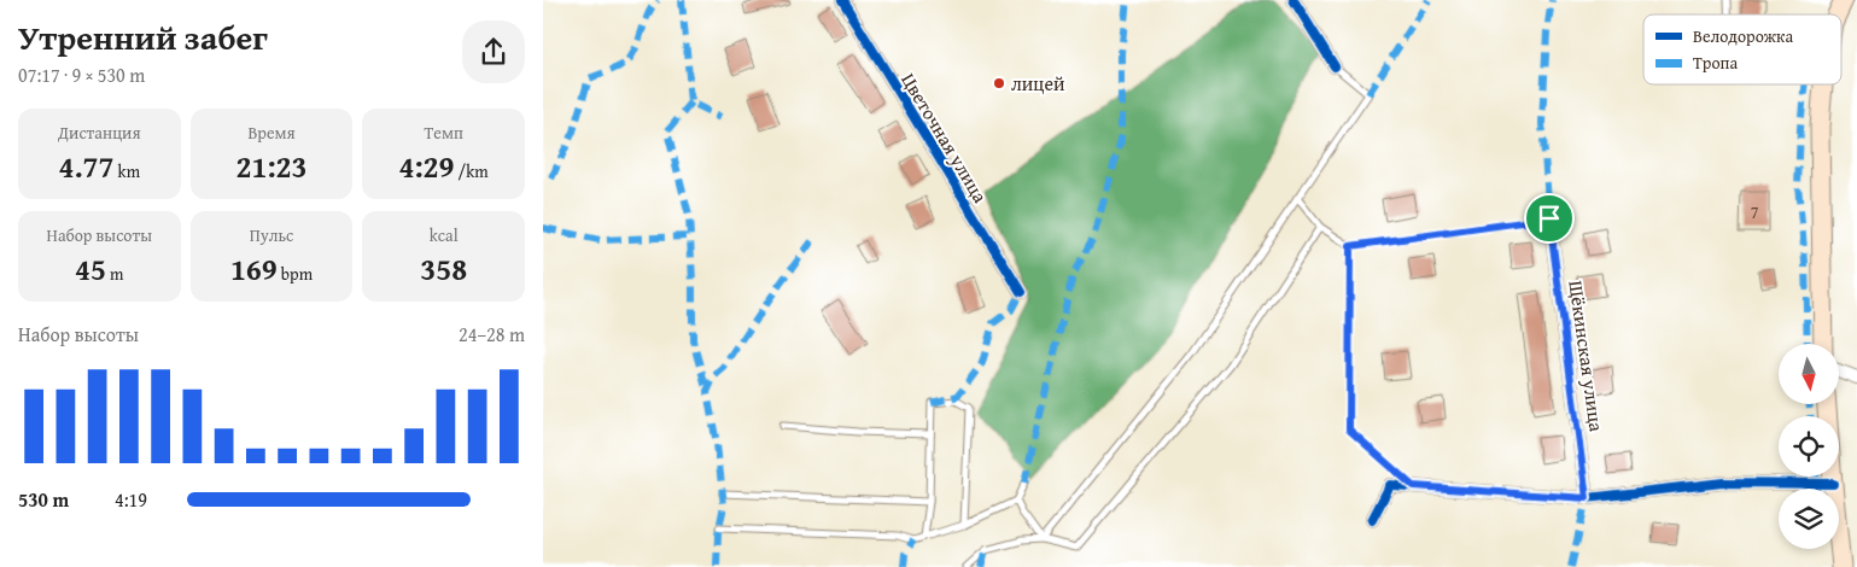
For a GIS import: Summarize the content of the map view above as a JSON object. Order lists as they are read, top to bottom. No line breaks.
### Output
{"streets":{"street":["Цветочная улица","Щёкинская улица"]},"places":["лицей"],"house_numbers":["7"],"legend":["Велодорожка","Тропа"],"north":"bottom","page":{"heading":["Утренний забег","07:17 · 9 × 530 m"],"stats":[["Дистанция","4.77 km"],["Время","21:23"],["Темп","4:29 /km"],["Набор высоты","45 m"],["Пульс","169 bpm"],["kcal","358"]],"chart":["Набор высоты","24–28 m"],"list":[{"name":"530 m","note":"4:19"}]}}
